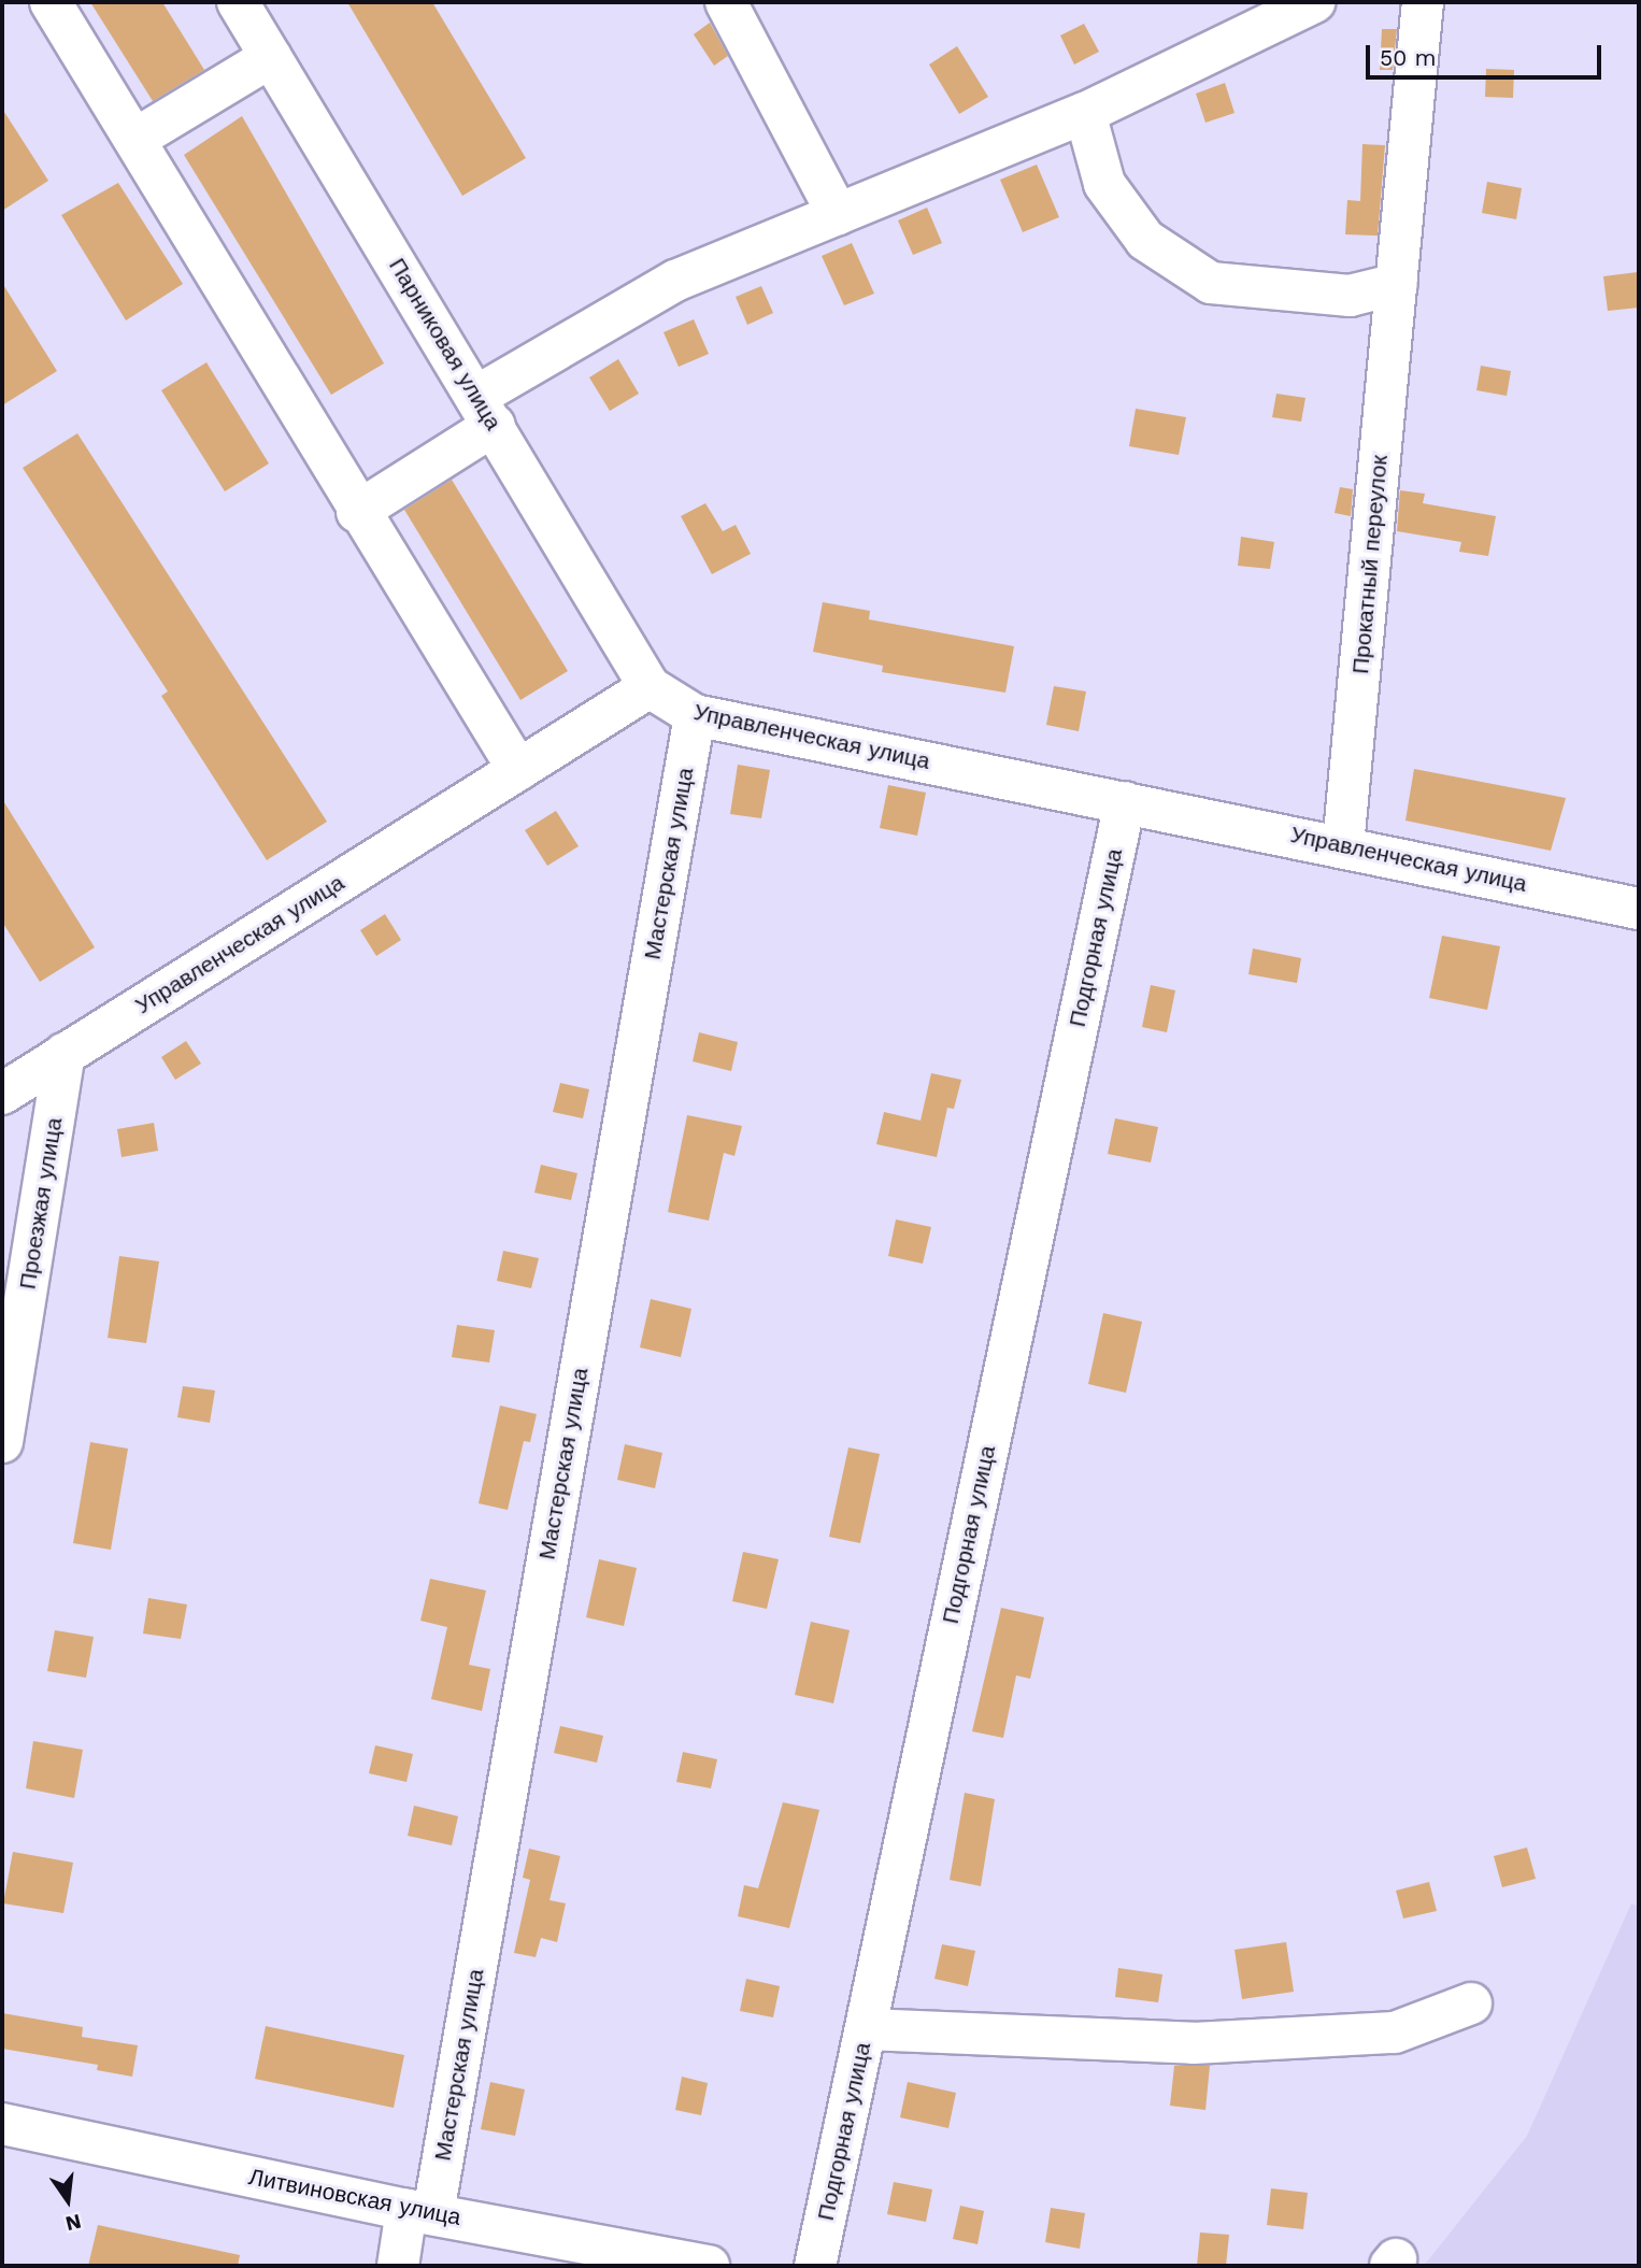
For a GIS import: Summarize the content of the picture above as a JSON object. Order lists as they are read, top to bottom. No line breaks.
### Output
{"streets":{"street":["Парниковая улица","Прокатный переулок","Управленческая улица","Мастерская улица","Подгорная улица","Проезжая улица","Литвиновская улица"]},"crossings":[["Парниковая улица","Управленческая улица"],["Прокатный переулок","Управленческая улица"],["Управленческая улица","Мастерская улица"],["Управленческая улица","Подгорная улица"],["Управленческая улица","Проезжая улица"],["Мастерская улица","Литвиновская улица"]],"scale_bar":"50 m","north":"bottom"}
